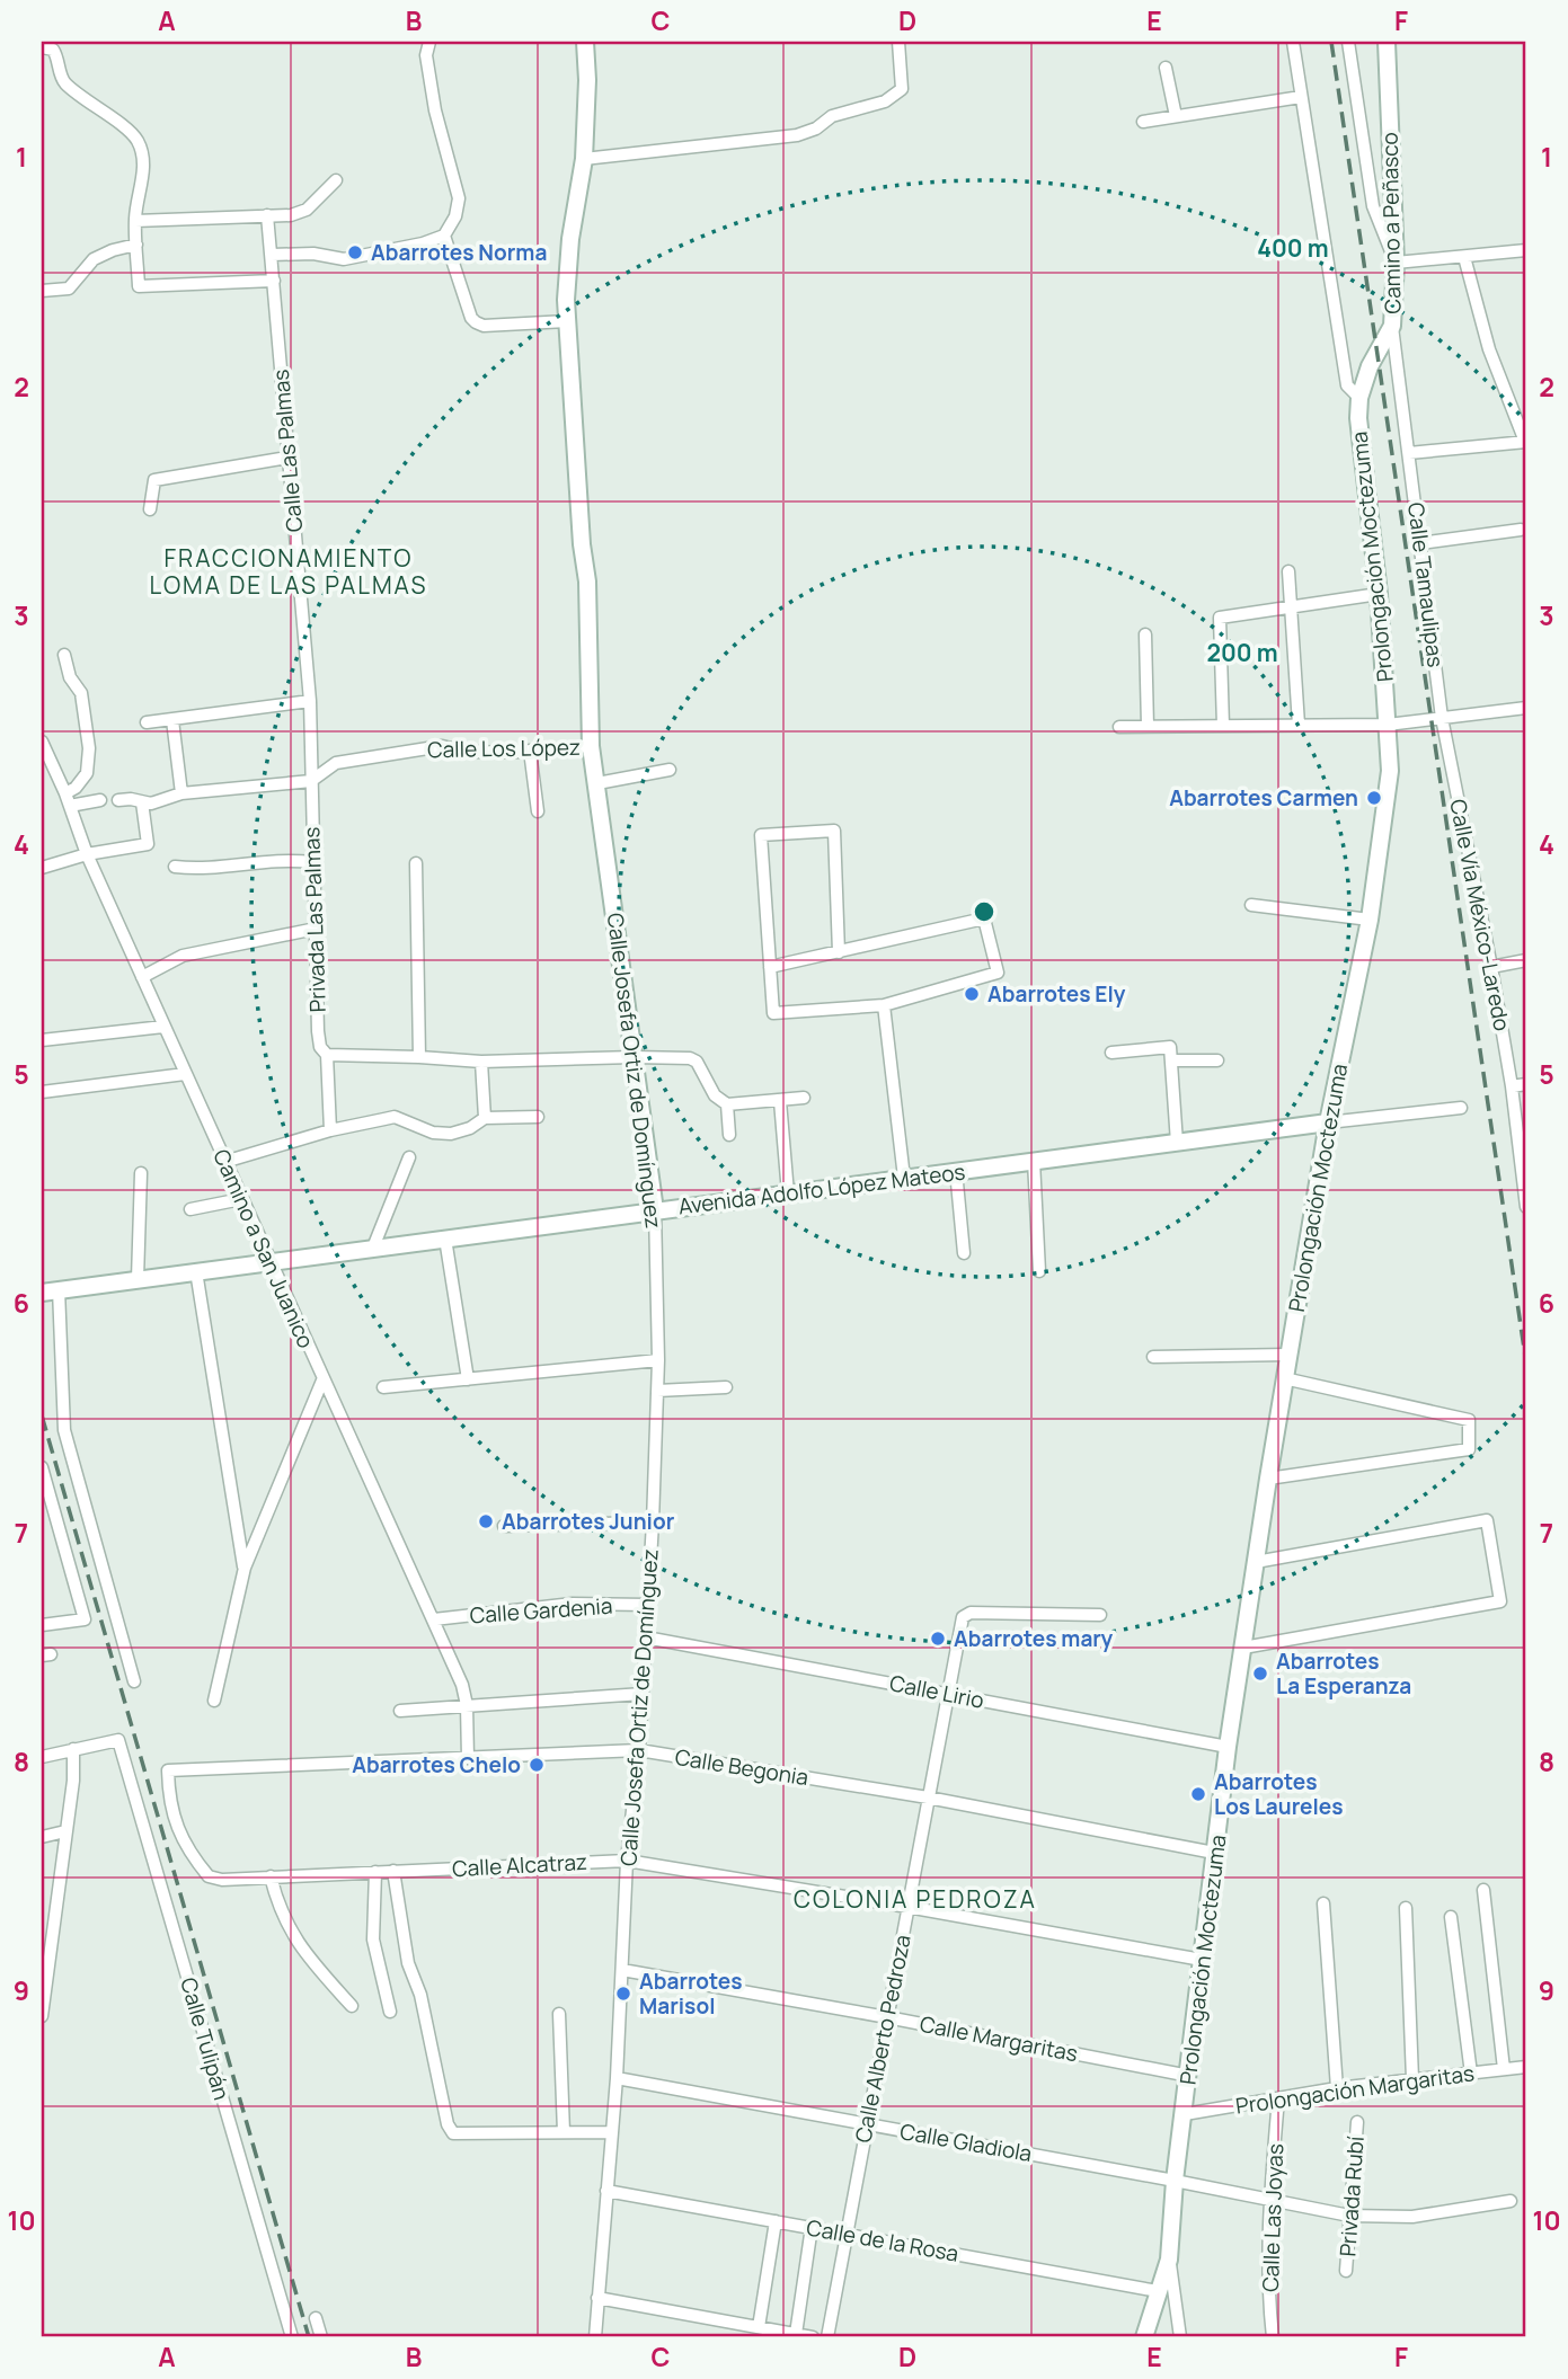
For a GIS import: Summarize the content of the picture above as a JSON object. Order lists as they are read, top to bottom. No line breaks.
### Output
{"streets":{"street":["Camino a Peñasco","Calle Las Palmas","Prolongación Moctezuma","Calle Tamaulipas","Calle Los López","Calle Vía México-Laredo","Privada Las Palmas","Calle Josefa Ortiz de Domínguez","Avenida Adolfo López Mateos","Camino a San Juanico","Calle Gardenia","Calle Lirio","Calle Begonia","Calle Alcatraz","Calle Tulipán","Calle Alberto Pedroza","Calle Margaritas","Prolongación Margaritas","Calle Gladiola","Privada Rubí","Calle Las Joyas","Calle de la Rosa"]},"crossings":[["Camino a Peñasco","Prolongación Moctezuma"],["Camino a Peñasco","Calle Tamaulipas"],["Calle Las Palmas","Calle Los López"],["Calle Las Palmas","Privada Las Palmas"],["Prolongación Moctezuma","Avenida Adolfo López Mateos"],["Prolongación Moctezuma","Calle Lirio"],["Prolongación Moctezuma","Calle Begonia"],["Prolongación Moctezuma","Calle Alcatraz"],["Prolongación Moctezuma","Calle Margaritas"],["Prolongación Moctezuma","Prolongación Margaritas"],["Prolongación Moctezuma","Calle Gladiola"],["Prolongación Moctezuma","Calle de la Rosa"],["Calle Tamaulipas","Calle Vía México-Laredo"],["Calle Los López","Privada Las Palmas"],["Calle Los López","Calle Josefa Ortiz de Domínguez"],["Calle Josefa Ortiz de Domínguez","Avenida Adolfo López Mateos"],["Calle Josefa Ortiz de Domínguez","Calle Gardenia"],["Calle Josefa Ortiz de Domínguez","Calle Lirio"],["Calle Josefa Ortiz de Domínguez","Calle Begonia"],["Calle Josefa Ortiz de Domínguez","Calle Alcatraz"],["Calle Josefa Ortiz de Domínguez","Calle Margaritas"],["Calle Josefa Ortiz de Domínguez","Calle Gladiola"],["Calle Josefa Ortiz de Domínguez","Calle de la Rosa"],["Avenida Adolfo López Mateos","Camino a San Juanico"],["Camino a San Juanico","Calle Gardenia"],["Camino a San Juanico","Calle Begonia"],["Calle Lirio","Calle Alberto Pedroza"],["Calle Begonia","Calle Alcatraz"],["Calle Begonia","Calle Alberto Pedroza"],["Calle Alcatraz","Calle Alberto Pedroza"],["Calle Alberto Pedroza","Calle Margaritas"],["Calle Alberto Pedroza","Calle Gladiola"],["Calle Alberto Pedroza","Calle de la Rosa"],["Prolongación Margaritas","Calle Las Joyas"],["Calle Gladiola","Privada Rubí"],["Calle Gladiola","Calle Las Joyas"]],"districts":["FRACCIONAMIENTO LOMA DE LAS PALMAS","COLONIA PEDROZA"],"places":["Abarrotes Norma","Abarrotes Carmen","Abarrotes Ely","Abarrotes Junior","Abarrotes mary","Abarrotes La Esperanza","Abarrotes Chelo","Abarrotes Los Laureles","Abarrotes Marisol"],"grid":{"columns":["A","B","C","D","E","F"],"rows":["1","2","3","4","5","6","7","8","9","10"]},"rings":["400 m","200 m"]}
